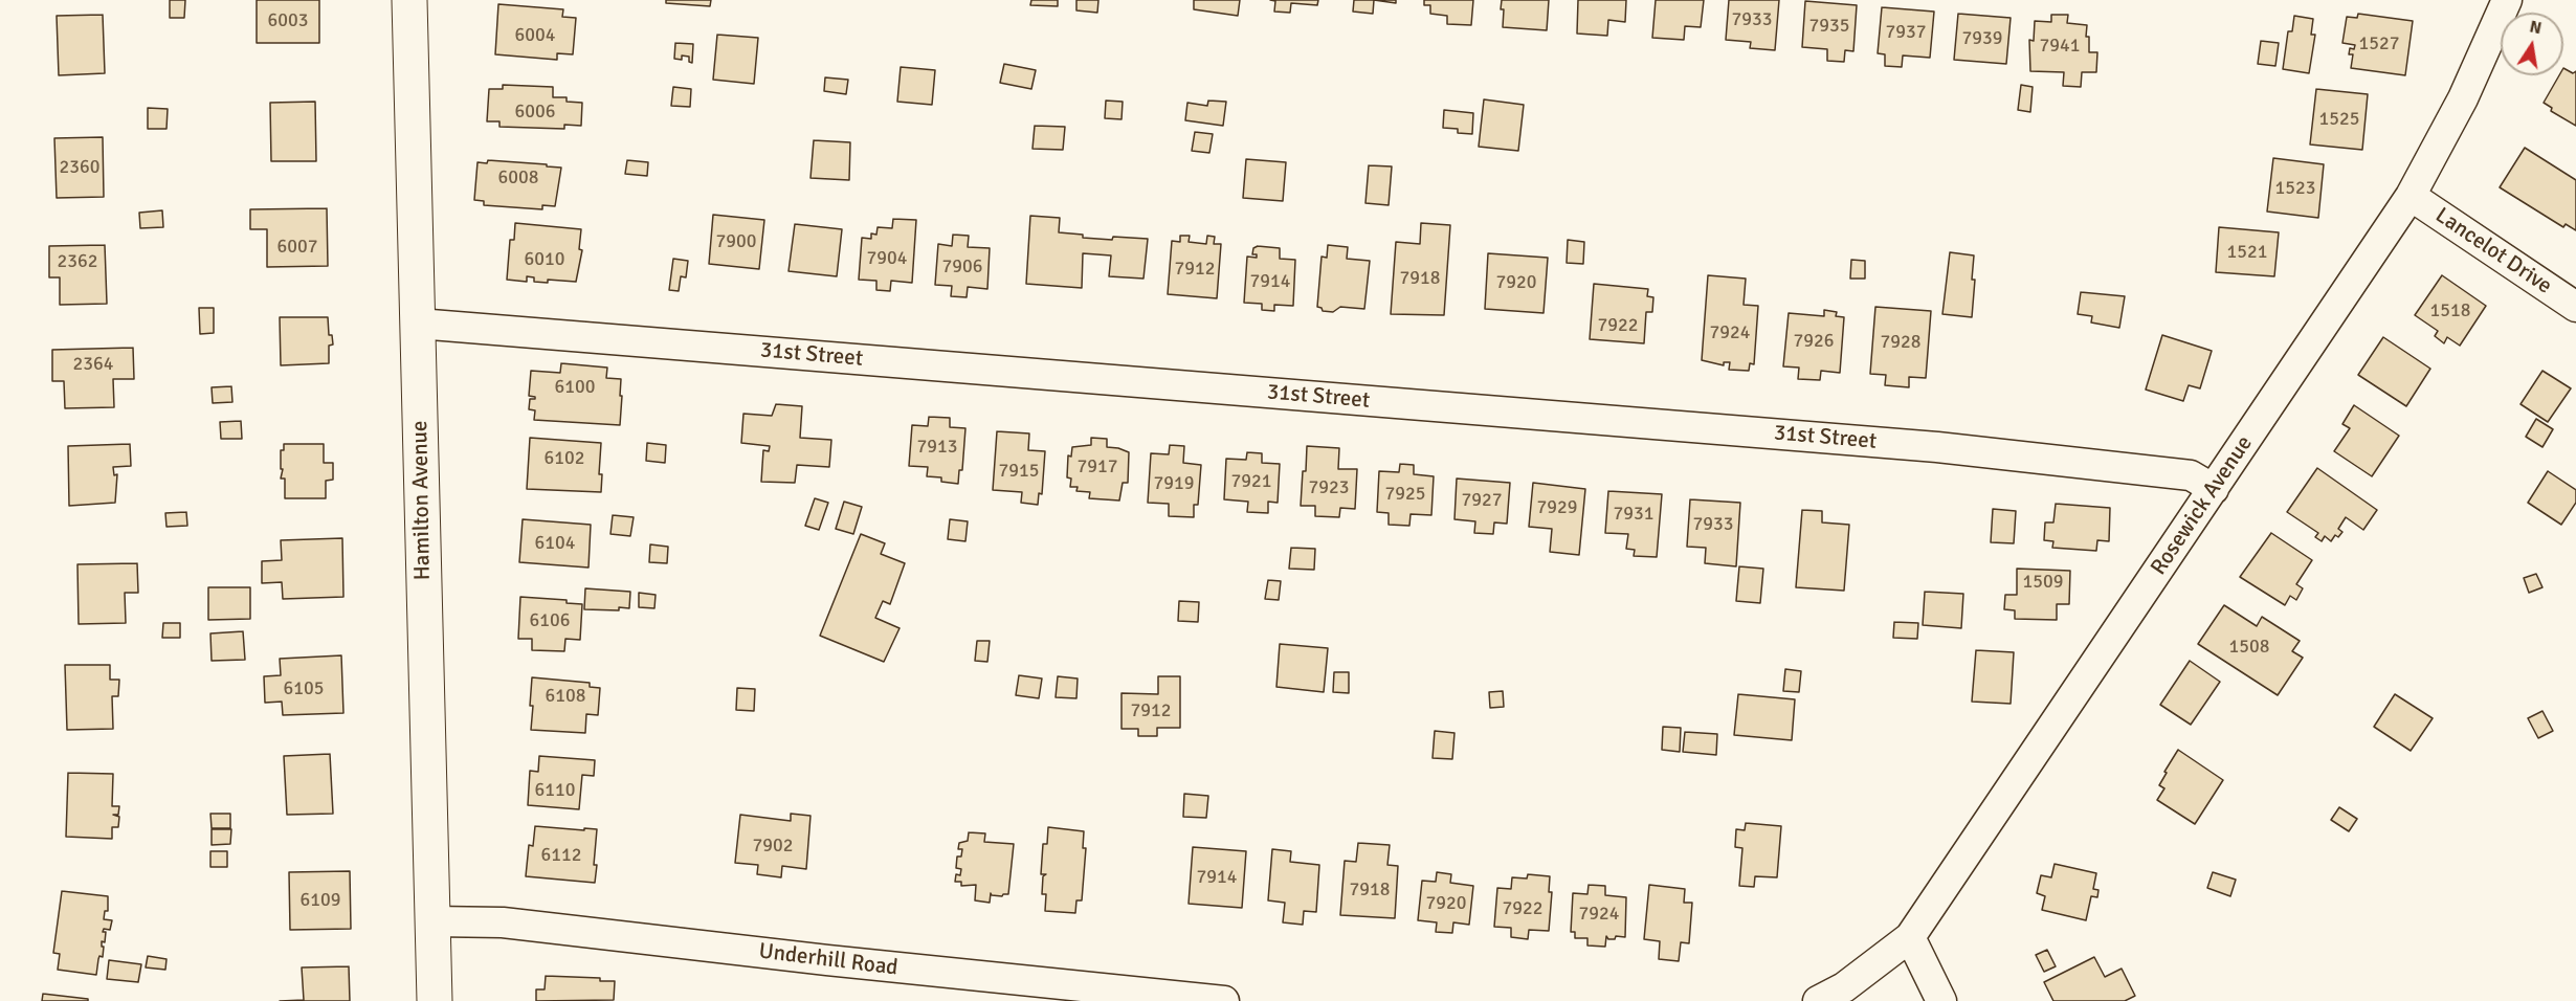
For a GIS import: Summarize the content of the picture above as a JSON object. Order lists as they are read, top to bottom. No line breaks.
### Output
{"streets":{"street":["Lancelot Drive","31st Street","Hamilton Avenue","Rosewick Avenue","Underhill Road"]},"crossings":[["Lancelot Drive","Rosewick Avenue"],["31st Street","Hamilton Avenue"],["31st Street","Rosewick Avenue"],["Hamilton Avenue","Underhill Road"]],"house_numbers":["7933","6003","7935","7937","6004","7939","1527","7941","6006","1525","2360","6008","1523","7900","6007","1521","7904","6010","2362","7906","7912","7918","7914","7920","1518","7922","7924","7926","7928","2364","6100","7913","6102","7917","7915","7921","7919","7923","7925","7927","7929","7931","7933","6104","1509","6106","1508","6105","6108","7912","6110","7902","6112","7914","7918","6109","7920","7922","7924"],"north":"top"}
